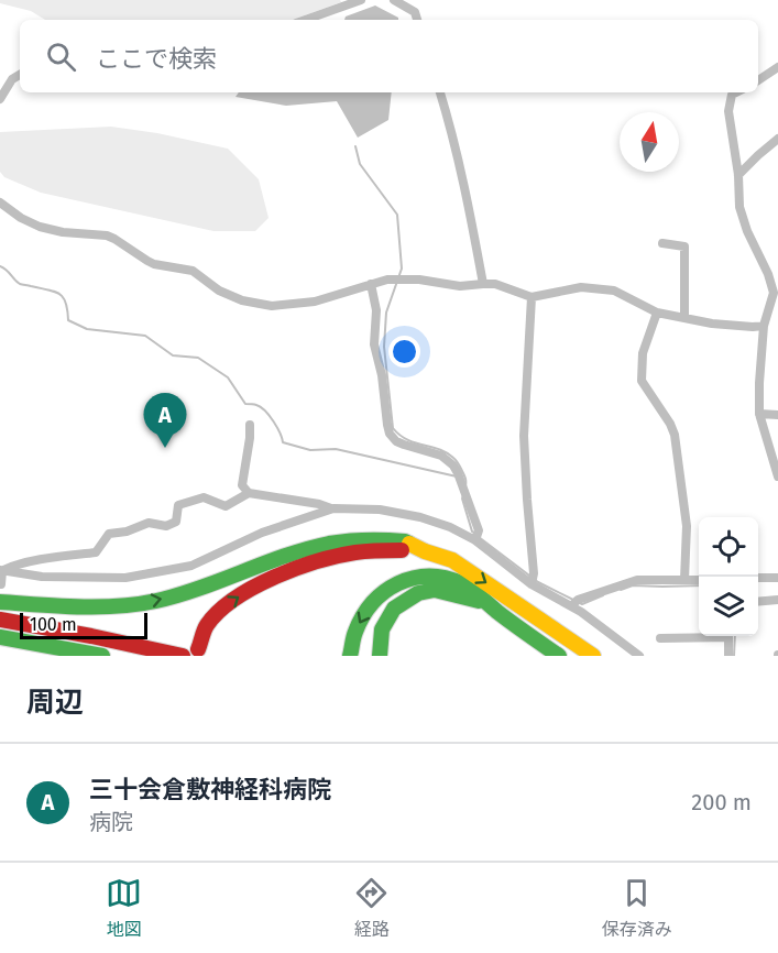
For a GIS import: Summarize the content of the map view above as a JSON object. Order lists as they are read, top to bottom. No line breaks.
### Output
{"scale_bar":"100 m","north":"top","page":{"search":"ここで検索","pins":"A","scale":"100 m","heading":"周辺","list":[{"mark":"A","name":"三十会倉敷神経科病院","note":"病院","value":"200 m"}],"nav":["地図","経路","保存済み"]}}
